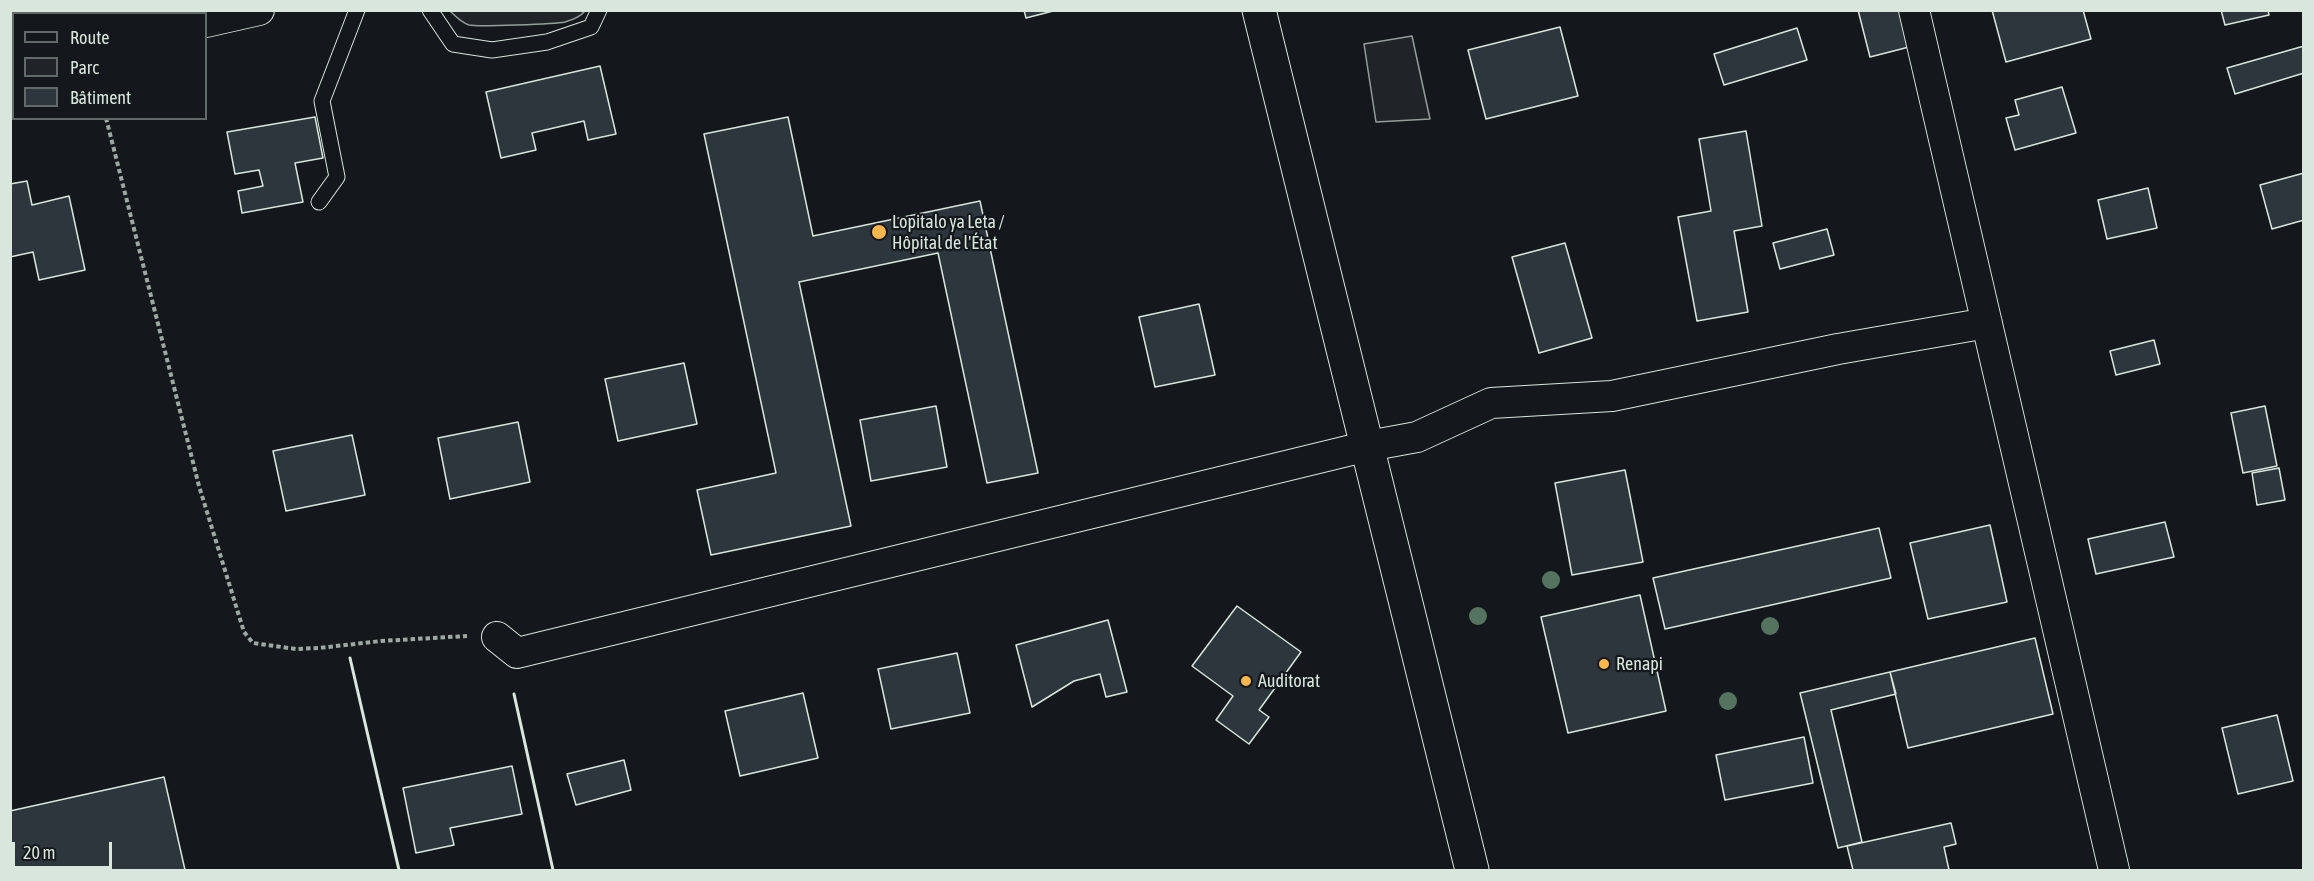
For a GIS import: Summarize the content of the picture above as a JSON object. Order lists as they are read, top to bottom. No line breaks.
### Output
{"places":["Lopitalo ya Leta / Hôpital de l'État","Renapi","Auditorat"],"legend":["Route","Parc","Bâtiment"],"scale_bar":"20 m"}
